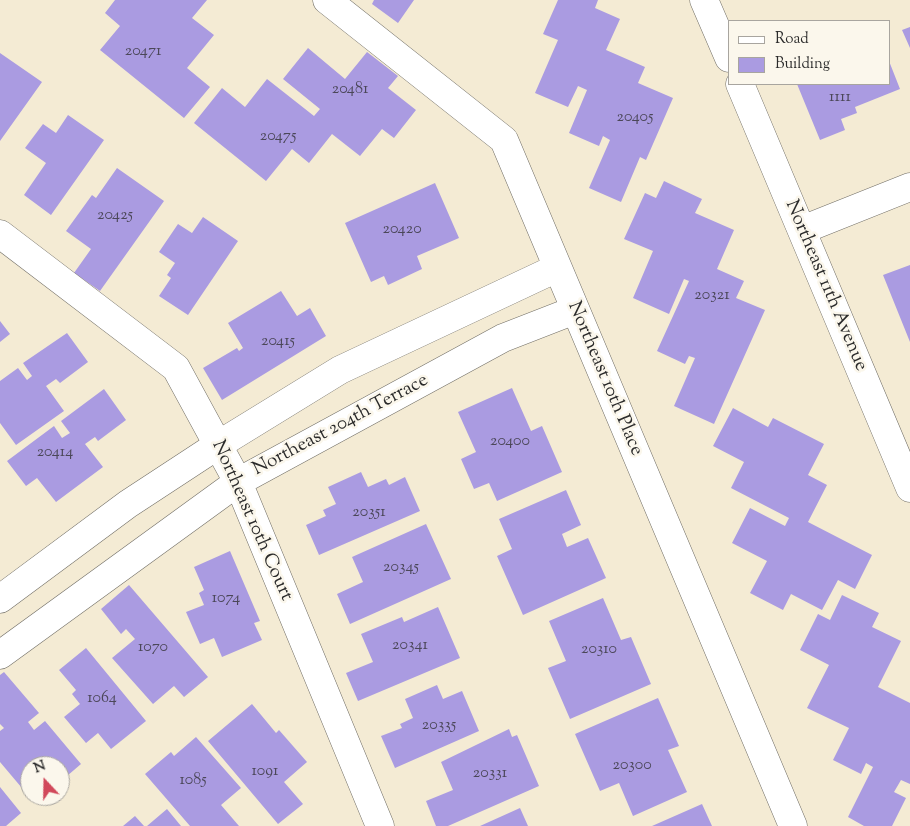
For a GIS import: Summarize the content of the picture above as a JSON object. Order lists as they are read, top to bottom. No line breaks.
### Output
{"streets":{"street":["Northeast 11th Avenue","Northeast 10th Place","Northeast 204th Terrace","Northeast 10th Court"]},"crossings":[["Northeast 10th Place","Northeast 204th Terrace"],["Northeast 204th Terrace","Northeast 10th Court"]],"house_numbers":["20471","20481","1111","20405","20475","20425","20420","20321","20415","20400","20414","20351","20345","1074","20341","1070","20310","1064","20335","20300","1091","20331","1085"],"legend":["Road","Building"],"north":"top"}
